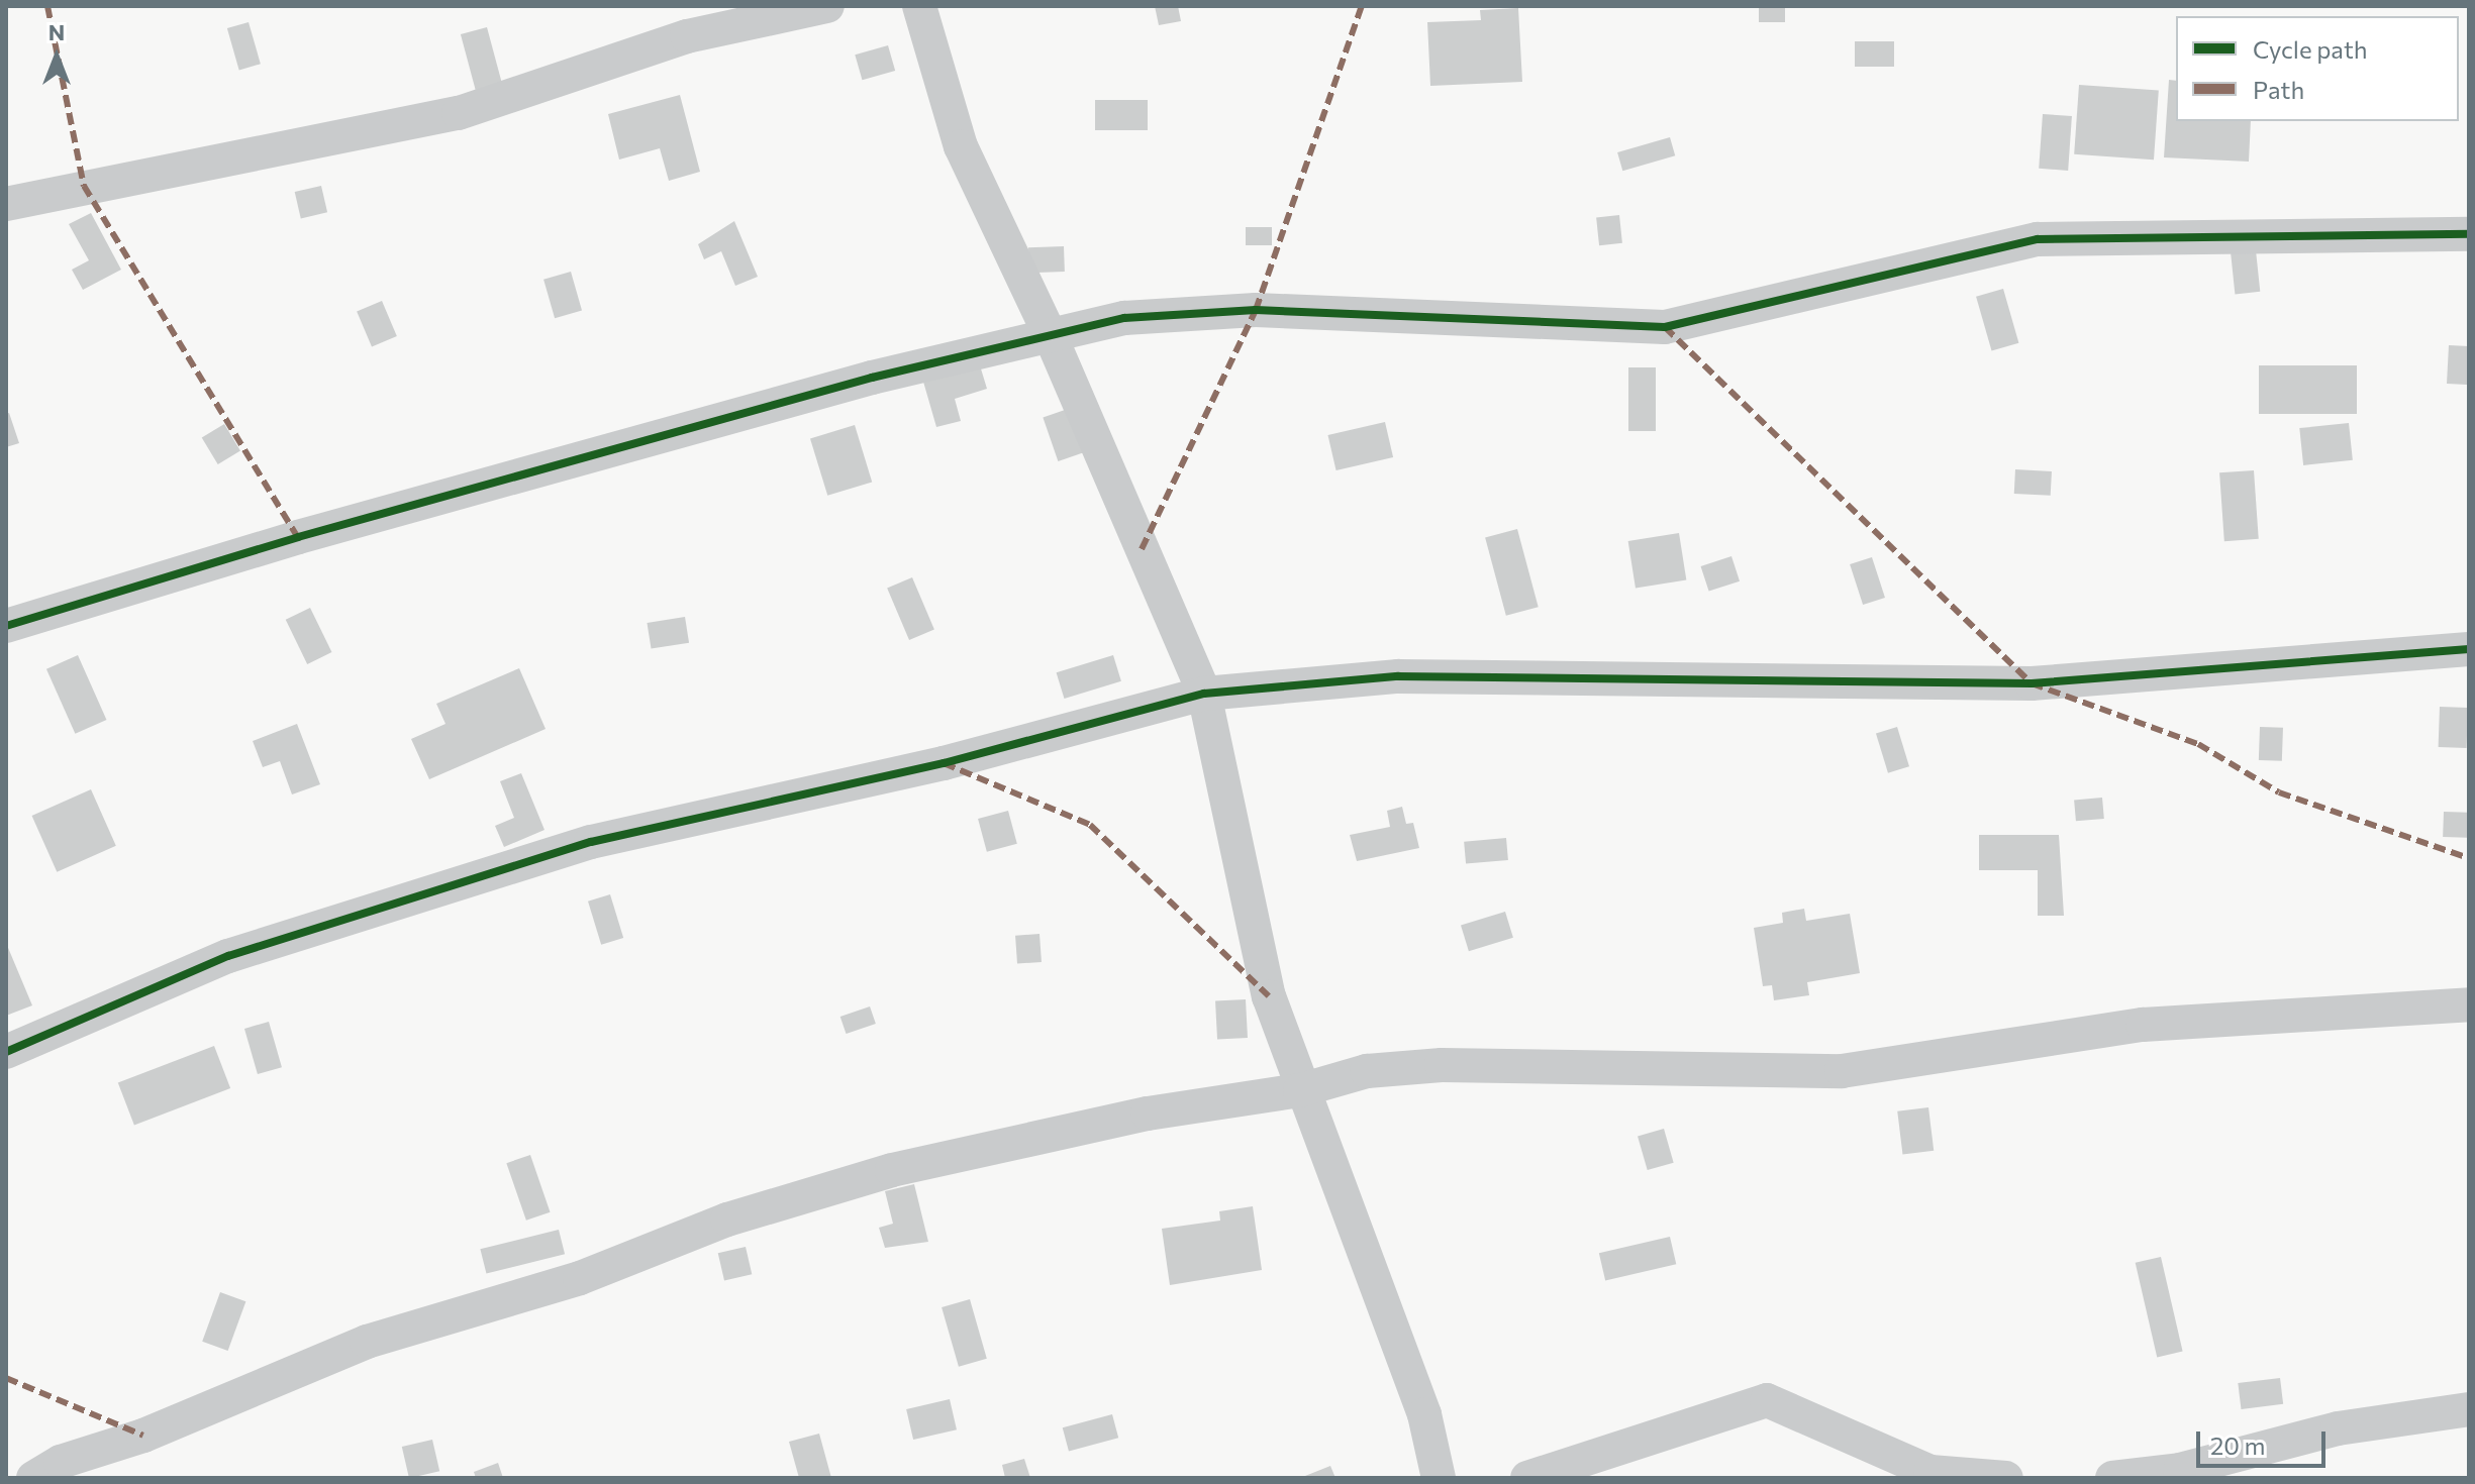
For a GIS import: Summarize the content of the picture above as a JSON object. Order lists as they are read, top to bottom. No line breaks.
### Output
{"legend":["Cycle path","Path"],"scale_bar":"20 m","north":"top"}
